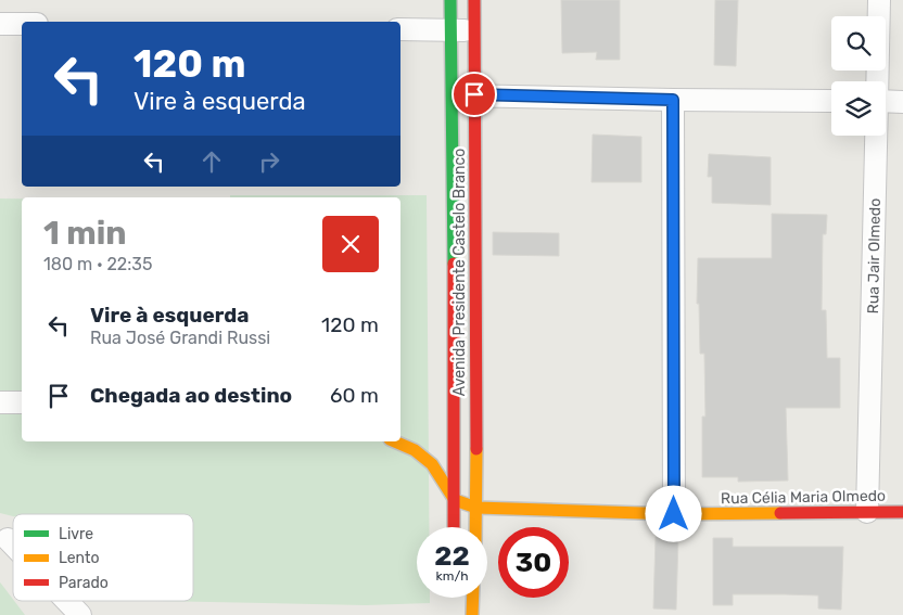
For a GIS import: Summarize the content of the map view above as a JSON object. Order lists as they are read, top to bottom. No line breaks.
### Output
{"streets":{"street":["Rua Jair Olmedo","Avenida Presidente Castelo Branco","Rua Célia Maria Olmedo"]},"crossings":[["Rua Jair Olmedo","Rua Célia Maria Olmedo"],["Avenida Presidente Castelo Branco","Rua Célia Maria Olmedo"]],"legend":["Livre","Lento","Parado"],"page":{"turn":["120 m","Vire à esquerda"],"heading":["1 min","180 m · 22:35"],"list":[{"name":"Vire à esquerda","note":"Rua José Grandi Russi","value":"120 m"},{"name":"Chegada ao destino","value":"60 m"}],"speed":"22 km/h","limit":"30"}}
